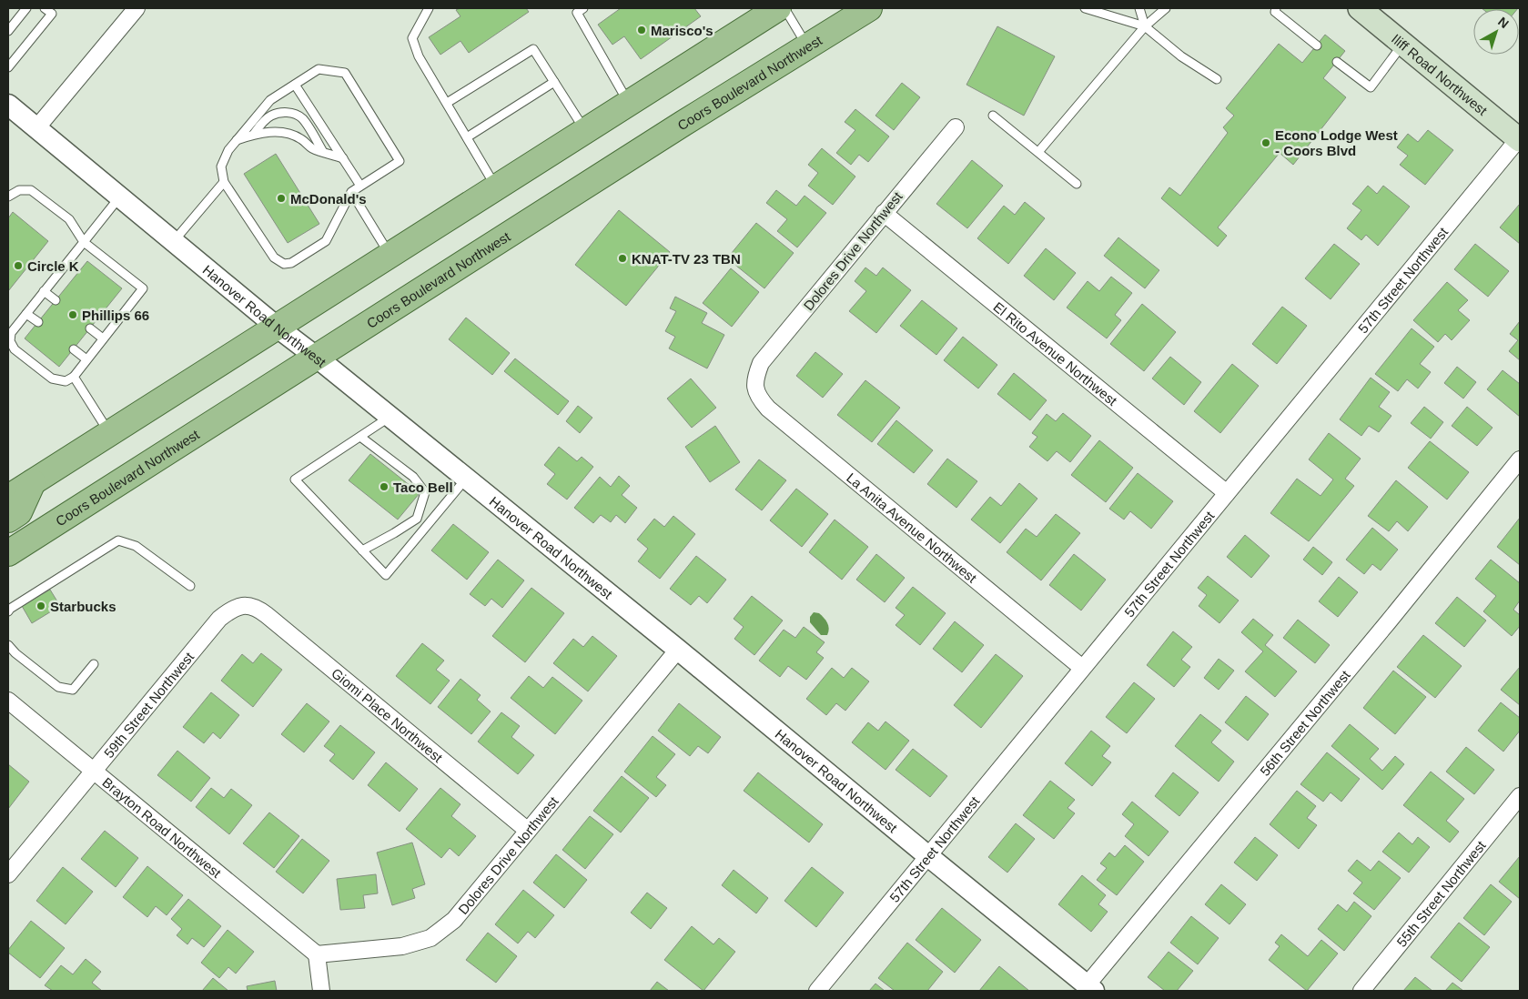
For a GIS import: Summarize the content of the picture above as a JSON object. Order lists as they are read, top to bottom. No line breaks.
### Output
{"streets":{"main road":["Iliff Road Northwest","Coors Boulevard Northwest"],"street":["Dolores Drive Northwest","57th Street Northwest","Hanover Road Northwest","El Rito Avenue Northwest","La Anita Avenue Northwest","59th Street Northwest","Giomi Place Northwest","56th Street Northwest","Brayton Road Northwest","55th Street Northwest"]},"crossings":[["Iliff Road Northwest","57th Street Northwest"],["Coors Boulevard Northwest","Hanover Road Northwest"],["Dolores Drive Northwest","Hanover Road Northwest"],["Dolores Drive Northwest","El Rito Avenue Northwest"],["Dolores Drive Northwest","La Anita Avenue Northwest"],["Dolores Drive Northwest","Giomi Place Northwest"],["Dolores Drive Northwest","Brayton Road Northwest"],["57th Street Northwest","Hanover Road Northwest"],["57th Street Northwest","El Rito Avenue Northwest"],["57th Street Northwest","La Anita Avenue Northwest"],["Hanover Road Northwest","56th Street Northwest"],["59th Street Northwest","Giomi Place Northwest"],["59th Street Northwest","Brayton Road Northwest"]],"places":["Marisco's","Econo Lodge West - Coors Blvd","McDonald's","KNAT-TV 23 TBN","Circle K","Phillips 66","Taco Bell","Starbucks"],"north":"top right"}
